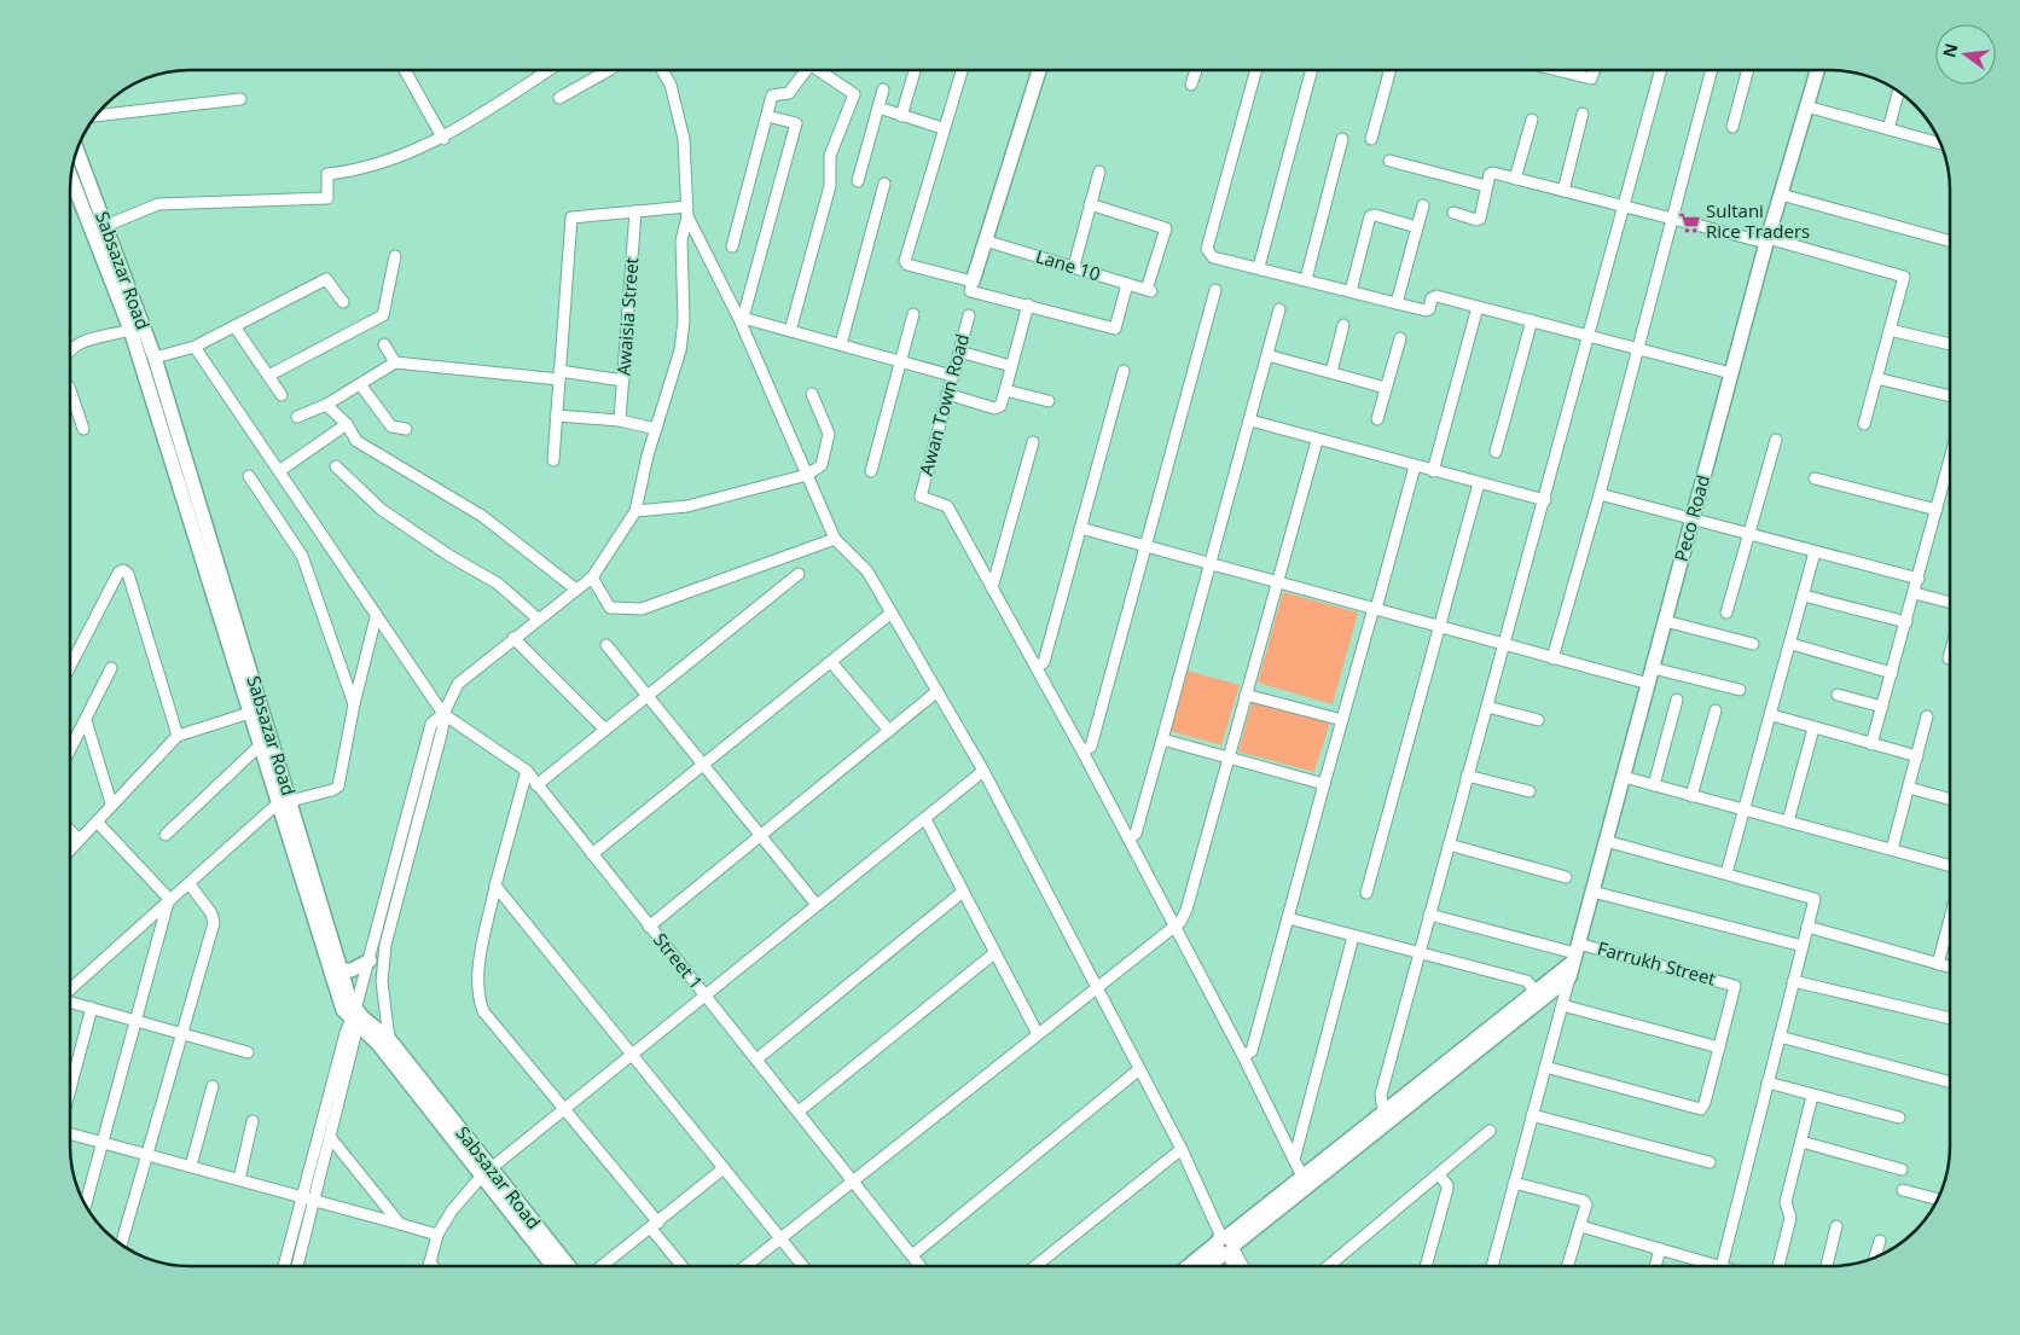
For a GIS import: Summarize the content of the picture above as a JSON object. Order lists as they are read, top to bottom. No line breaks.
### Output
{"streets":{"street":["Lane 10","Sabsazar Road","Awaisia Street","Awan Town Road","Peco Road","Street 1","Farrukh Street"]},"crossings":[["Peco Road","Farrukh Street"]],"places":{"supermarket":["Sultani Rice Traders"]},"north":"left"}
